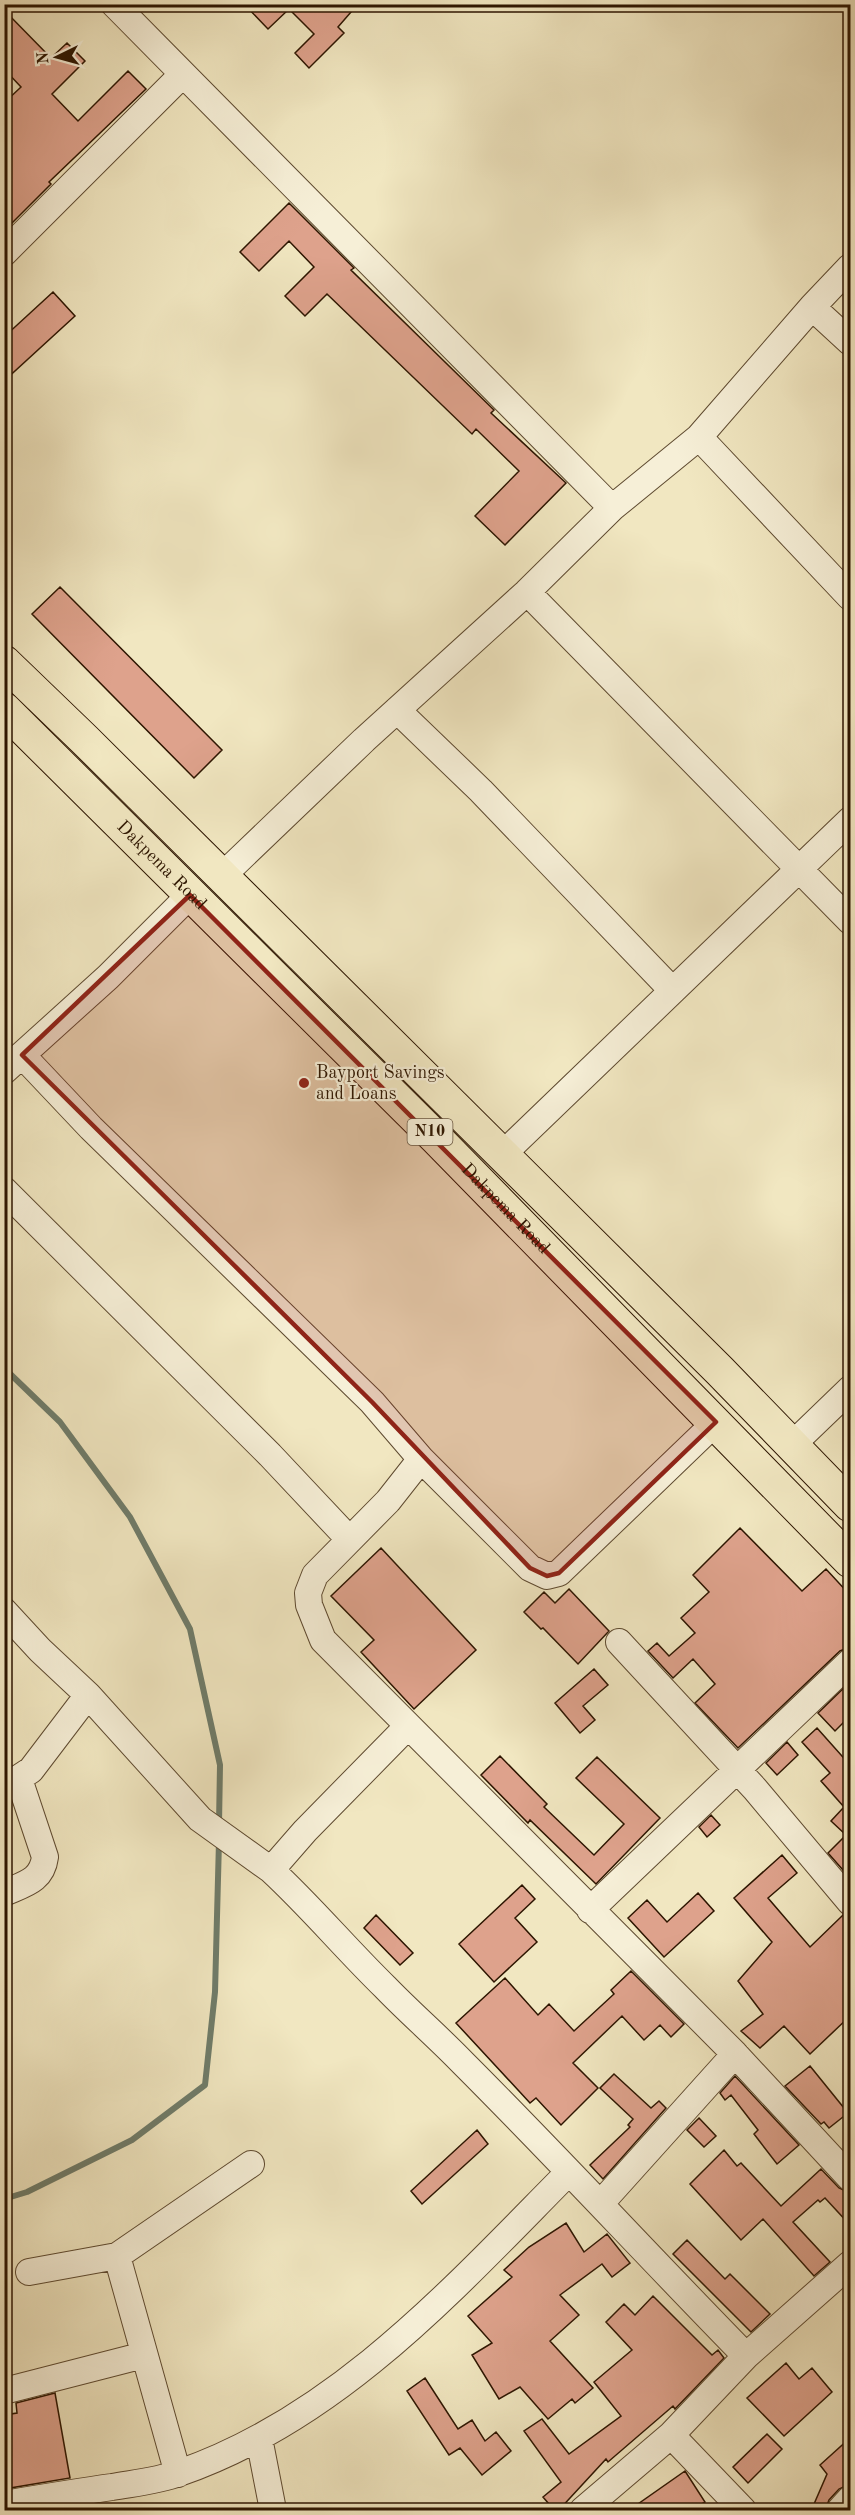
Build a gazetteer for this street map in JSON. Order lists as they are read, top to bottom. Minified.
{"streets":{"highway":["Dakpema Road","N10"]},"places":["Bayport Savings and Loans"],"north":"left"}
